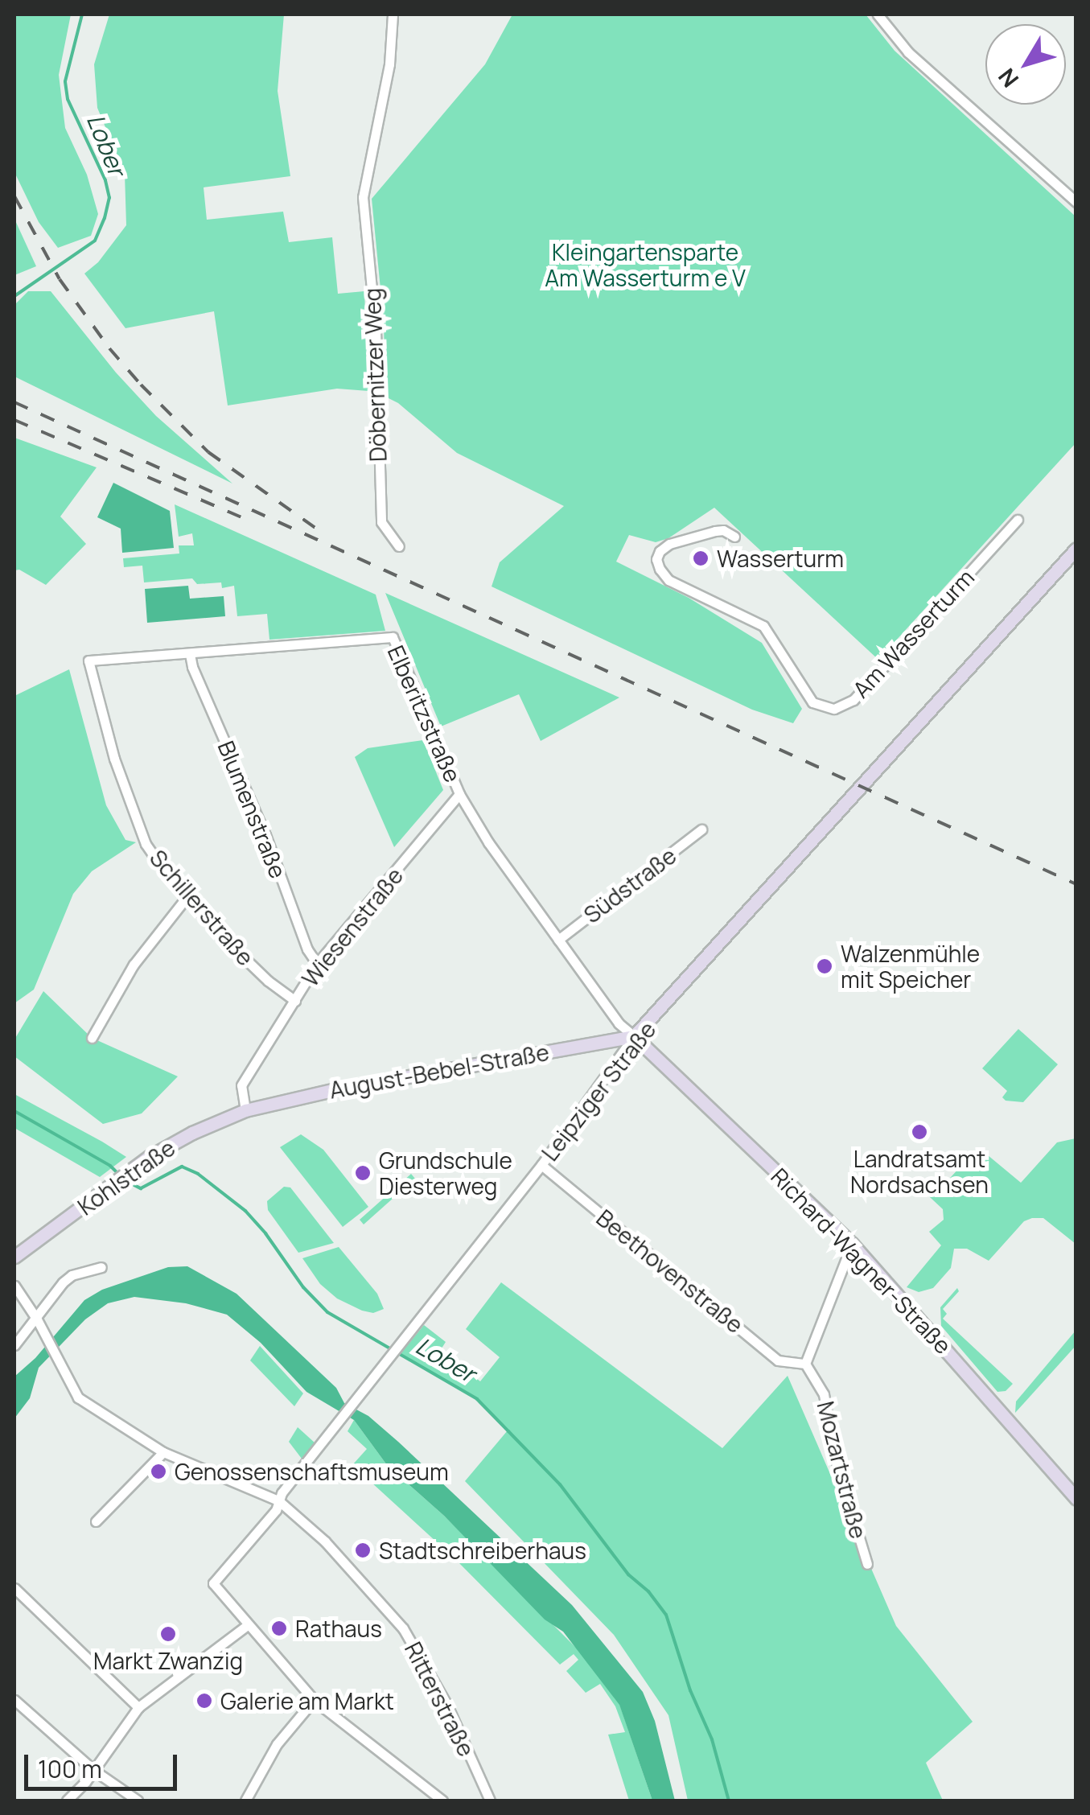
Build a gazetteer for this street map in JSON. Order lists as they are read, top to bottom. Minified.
{"streets":{"street":["Döbernitzer Weg","Am Wasserturm","Elberitzstraße","Blumenstraße","Südstraße","Schillerstraße","Wiesenstraße","August-Bebel-Straße","Leipziger Straße","Kohlstraße","Richard-Wagner-Straße","Beethovenstraße","Mozartstraße","Ritterstraße"]},"crossings":[["Elberitzstraße","Blumenstraße"],["Elberitzstraße","Südstraße"],["Elberitzstraße","Schillerstraße"],["Elberitzstraße","Wiesenstraße"],["Elberitzstraße","August-Bebel-Straße"],["Elberitzstraße","Leipziger Straße"],["Elberitzstraße","Richard-Wagner-Straße"],["Blumenstraße","Wiesenstraße"],["Schillerstraße","Wiesenstraße"],["Wiesenstraße","August-Bebel-Straße"],["Wiesenstraße","Kohlstraße"],["August-Bebel-Straße","Leipziger Straße"],["August-Bebel-Straße","Kohlstraße"],["August-Bebel-Straße","Richard-Wagner-Straße"],["Leipziger Straße","Richard-Wagner-Straße"],["Leipziger Straße","Beethovenstraße"],["Leipziger Straße","Ritterstraße"],["Beethovenstraße","Mozartstraße"]],"water":["Lober"],"parks":["Kleingartensparte Am Wasserturm e V"],"places":["Wasserturm","Walzenmühle mit Speicher","Landratsamt Nordsachsen","Grundschule Diesterweg","Genossenschaftsmuseum","Stadtschreiberhaus","Rathaus","Markt Zwanzig","Galerie am Markt"],"scale_bar":"100 m","north":"bottom left"}
